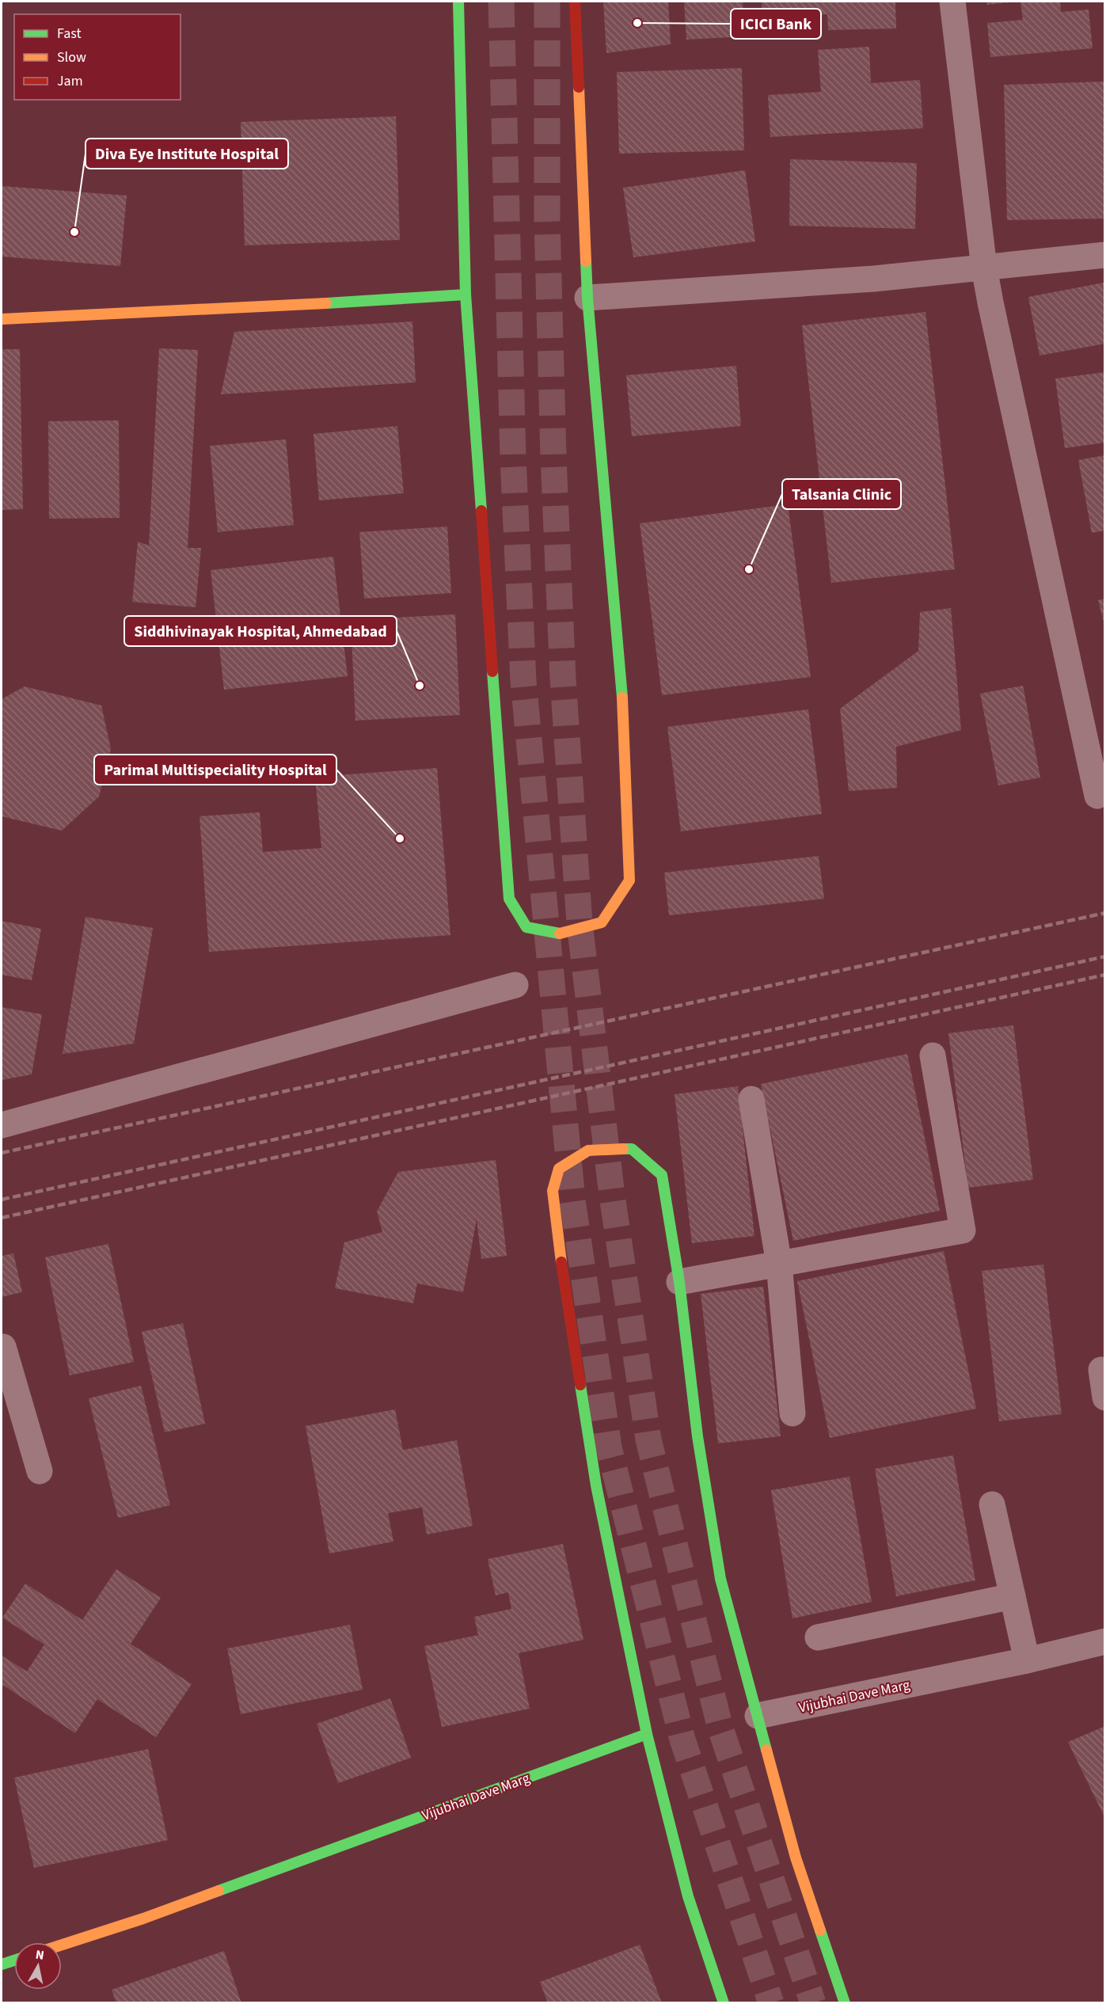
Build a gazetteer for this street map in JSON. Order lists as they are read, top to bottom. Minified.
{"streets":{"street":["Vijubhai Dave Marg"]},"places":["ICICI Bank","Diva Eye Institute Hospital","Talsania Clinic","Siddhivinayak Hospital, Ahmedabad","Parimal Multispeciality Hospital"],"legend":["Fast","Slow","Jam"],"north":"top"}
